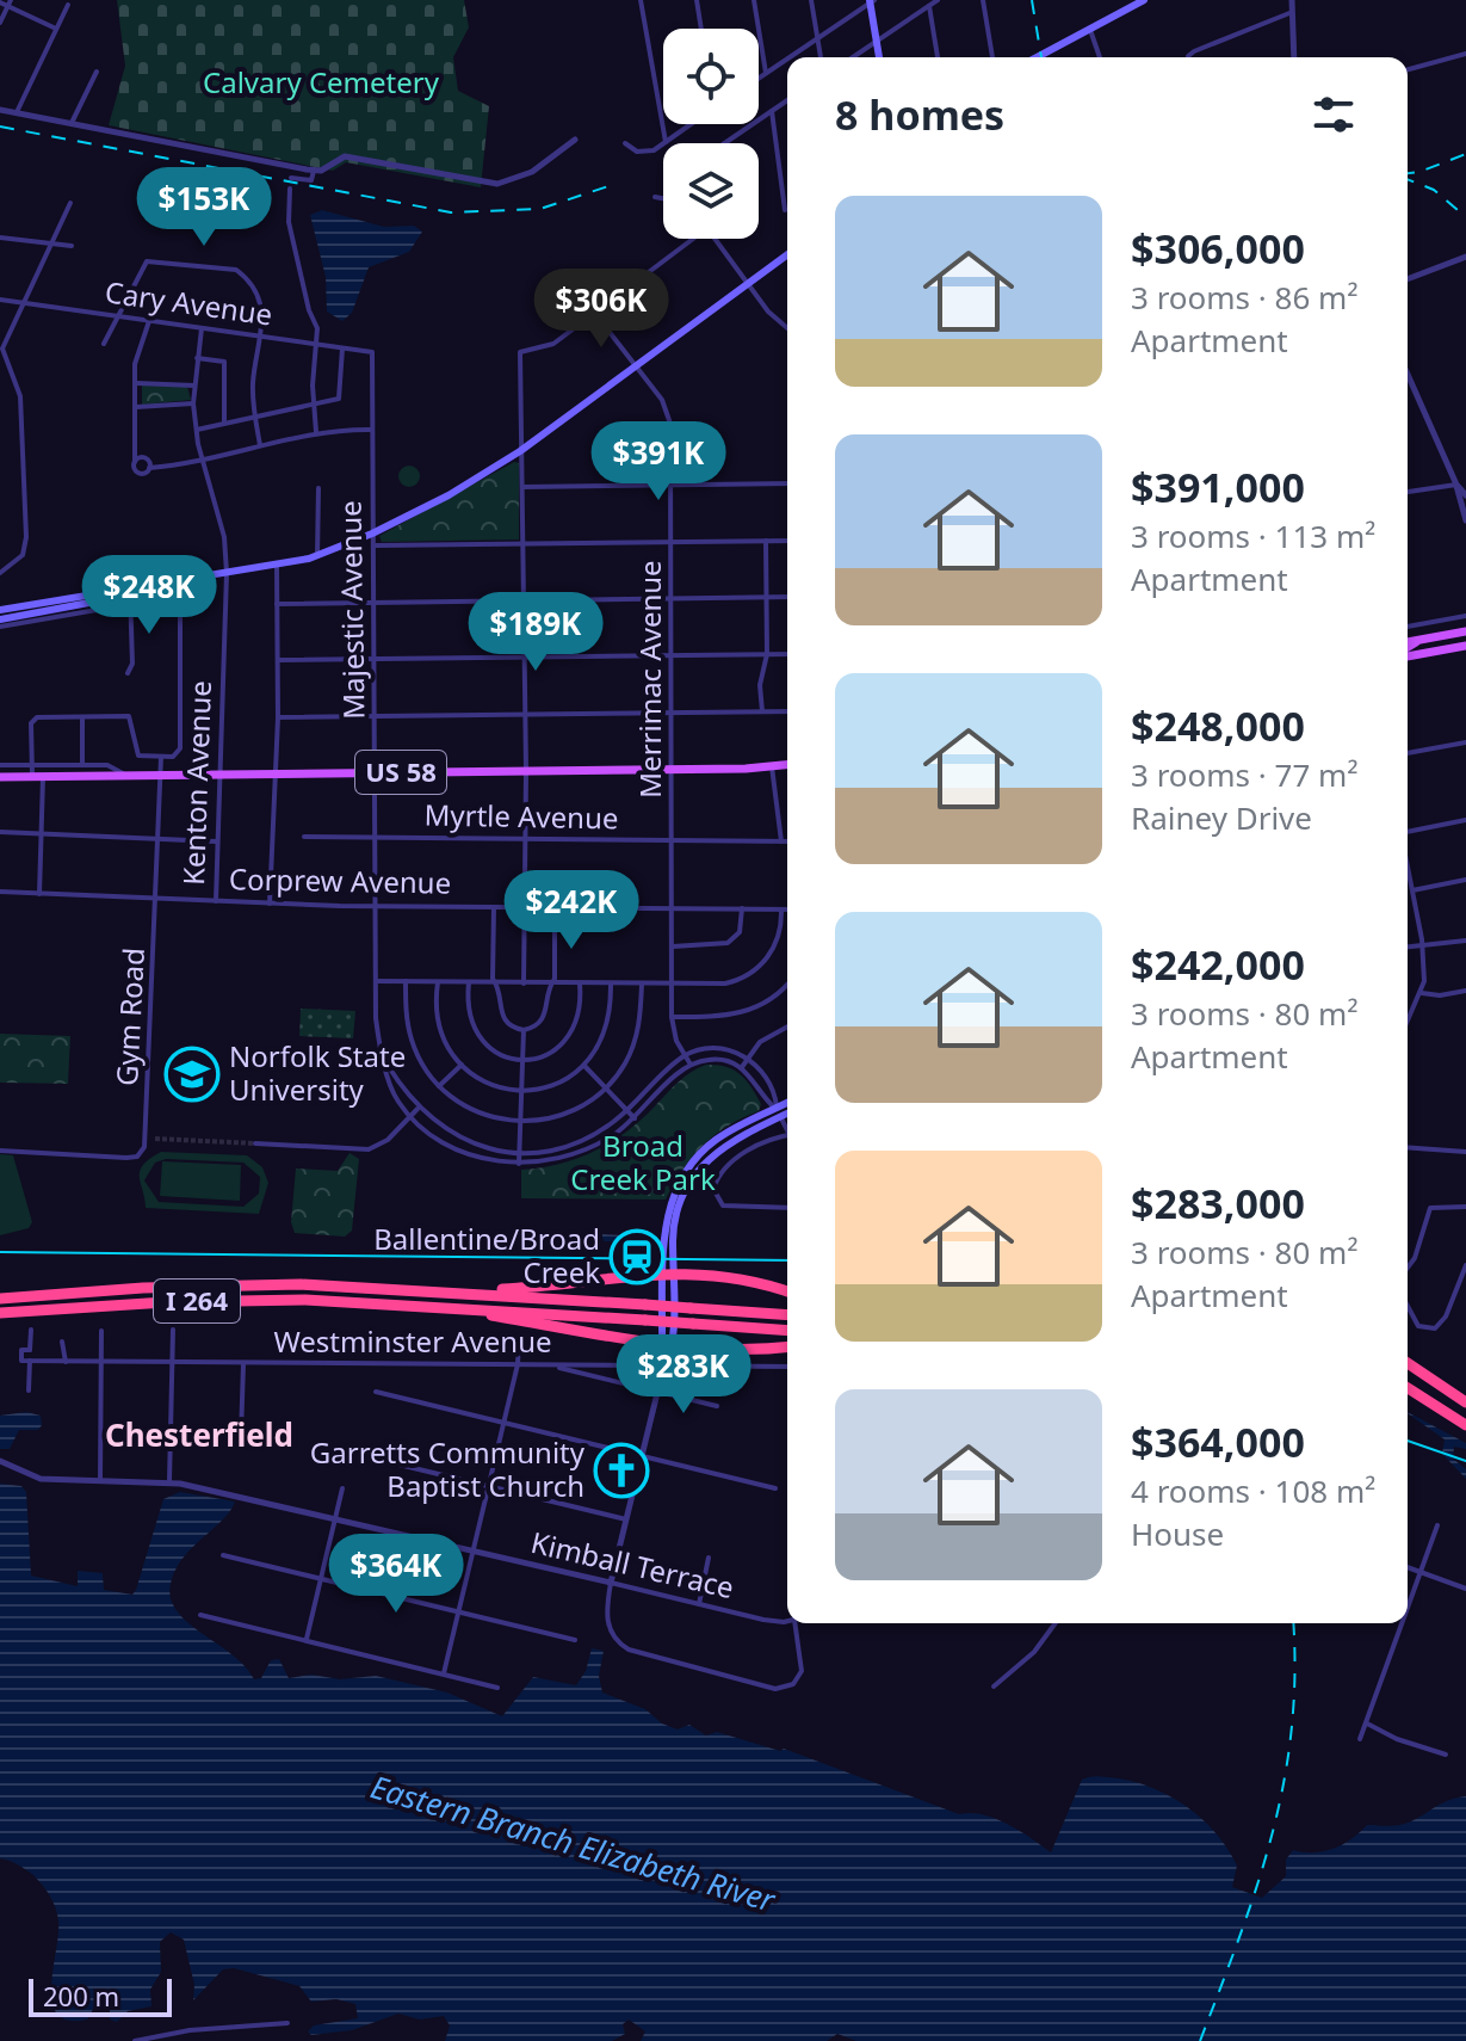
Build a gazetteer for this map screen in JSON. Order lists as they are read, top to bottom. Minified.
{"streets":{"highway":["I 264"],"main road":["US 58"],"street":["Cary Avenue","Majestic Avenue","Merrimac Avenue","Kenton Avenue","Myrtle Avenue","Corprew Avenue","Gym Road","Westminster Avenue","Kimball Terrace"]},"crossings":[["Cary Avenue","Majestic Avenue"],["Cary Avenue","Kenton Avenue"],["Majestic Avenue","US 58"],["Majestic Avenue","Myrtle Avenue"],["Majestic Avenue","Corprew Avenue"],["Merrimac Avenue","US 58"],["Merrimac Avenue","Myrtle Avenue"],["Merrimac Avenue","Corprew Avenue"],["US 58","Kenton Avenue"],["US 58","Gym Road"],["Kenton Avenue","Corprew Avenue"],["Corprew Avenue","Gym Road"]],"districts":["Chesterfield"],"water":["Eastern Branch Elizabeth River"],"parks":["Calvary Cemetery","Broad Creek Park"],"places":{"school or university":["Norfolk State University"],"station":["Ballentine/Broad Creek"],"church":["Garretts Community Baptist Church"]},"scale_bar":"200 m","page":{"heading":"8 homes","price":["$153K","$306K","$391K","$248K","$189K","$242K","$283K","$364K"],"list":[{"name":"$306,000","note":"3 rooms · 86 m² · Apartment"},{"name":"$391,000","note":"3 rooms · 113 m² · Apartment"},{"name":"$248,000","note":"3 rooms · 77 m² · Rainey Drive"},{"name":"$242,000","note":"3 rooms · 80 m² · Apartment"},{"name":"$283,000","note":"3 rooms · 80 m² · Apartment"},{"name":"$364,000","note":"4 rooms · 108 m² · House"}],"scale":"200 m"}}
